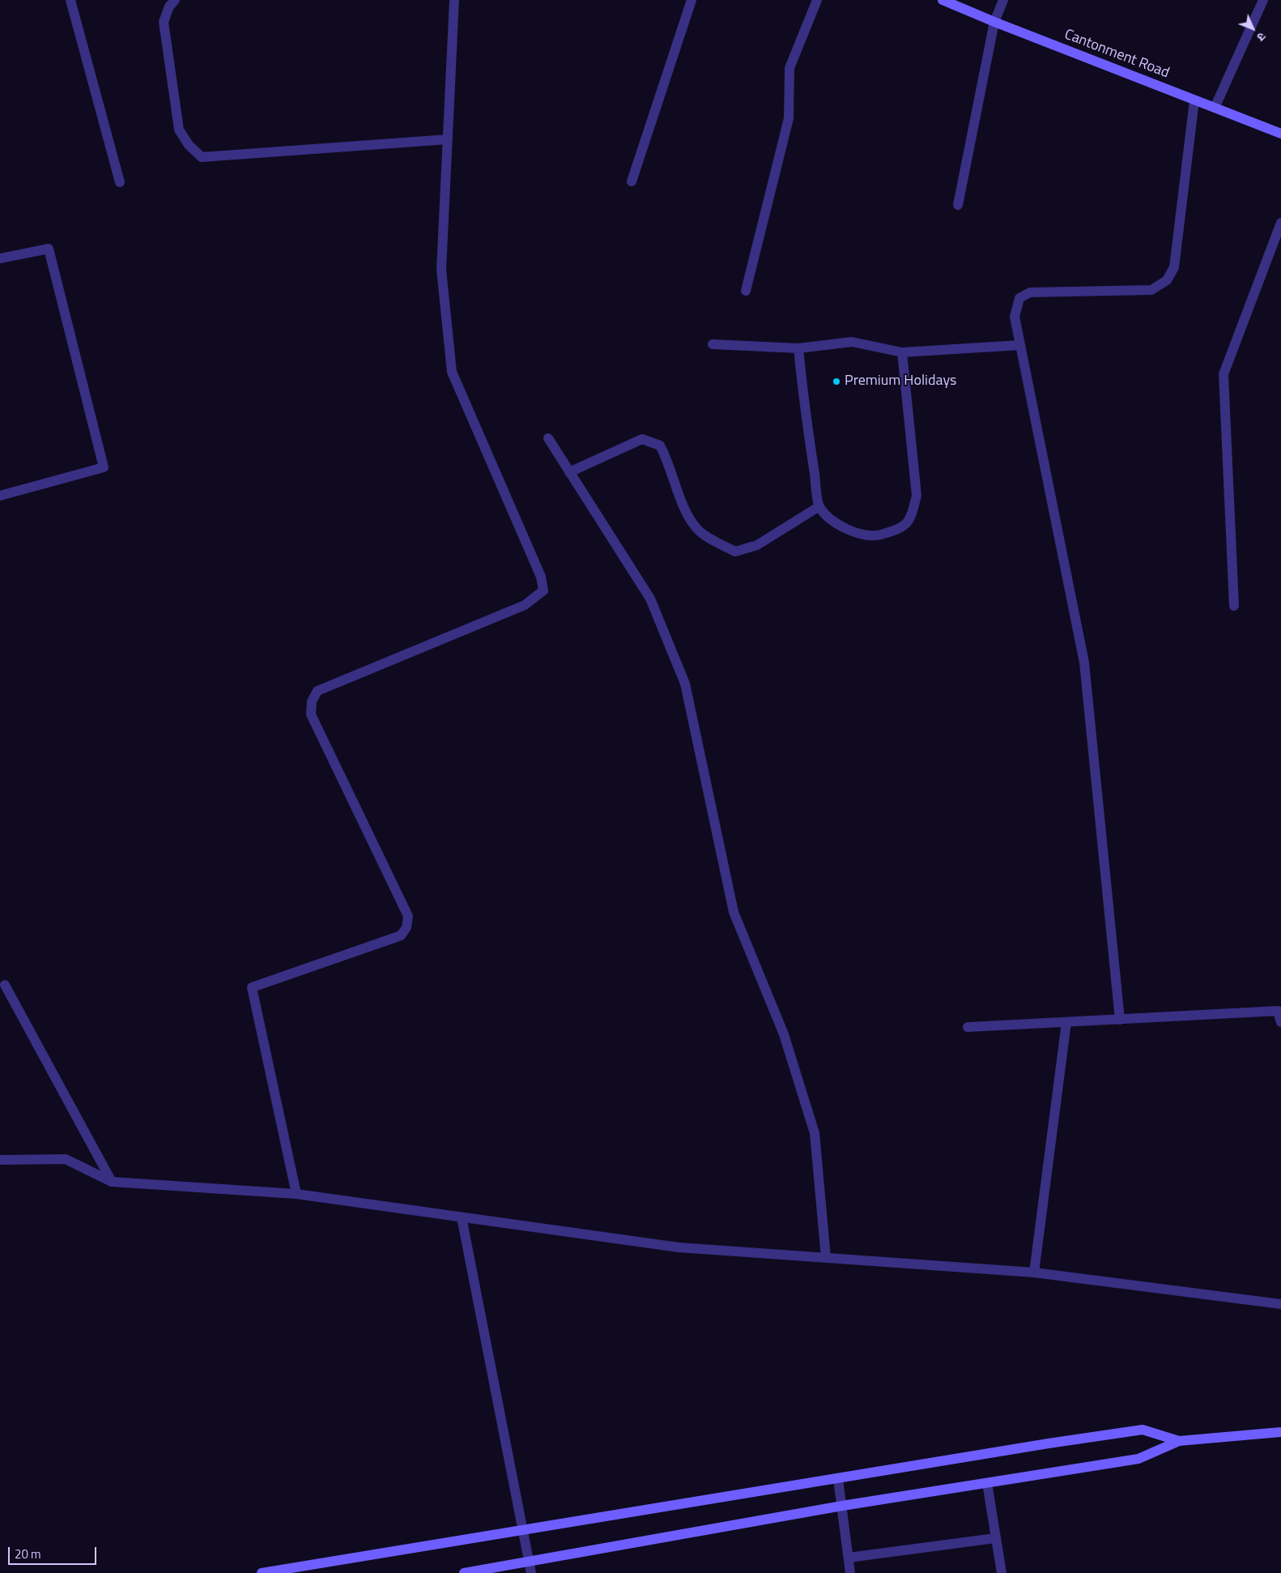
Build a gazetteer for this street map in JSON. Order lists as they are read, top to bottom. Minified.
{"streets":{"street":["Cantonment Road"]},"places":["Premium Holidays"],"scale_bar":"20 m","north":"bottom right"}
